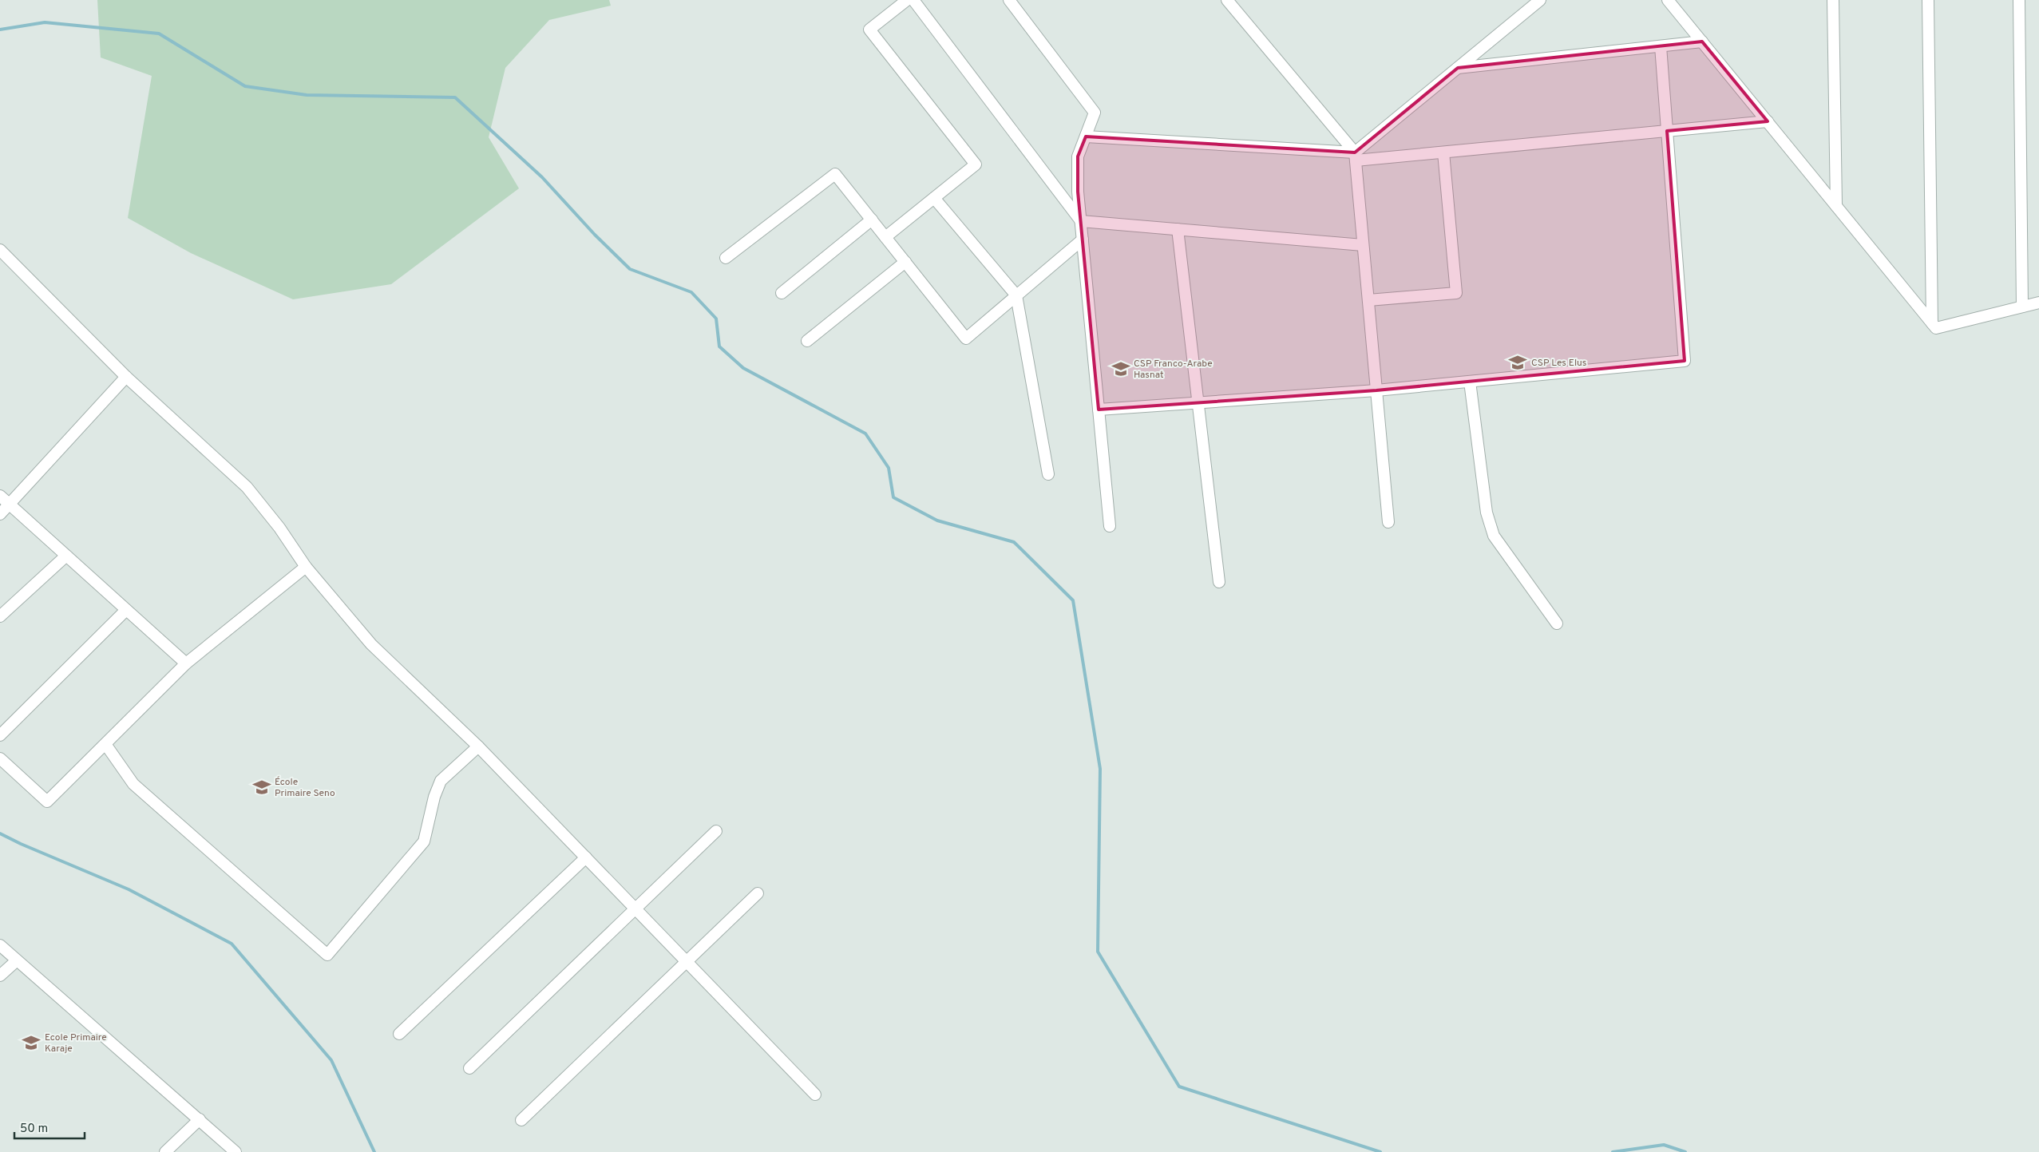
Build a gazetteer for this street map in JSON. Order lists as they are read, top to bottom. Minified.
{"places":{"school or university":["CSP Les Elus","CSP Franco-Arabe Hasnat","École Primaire Seno","Ecole Primaire Karaje"]},"scale_bar":"50 m"}
